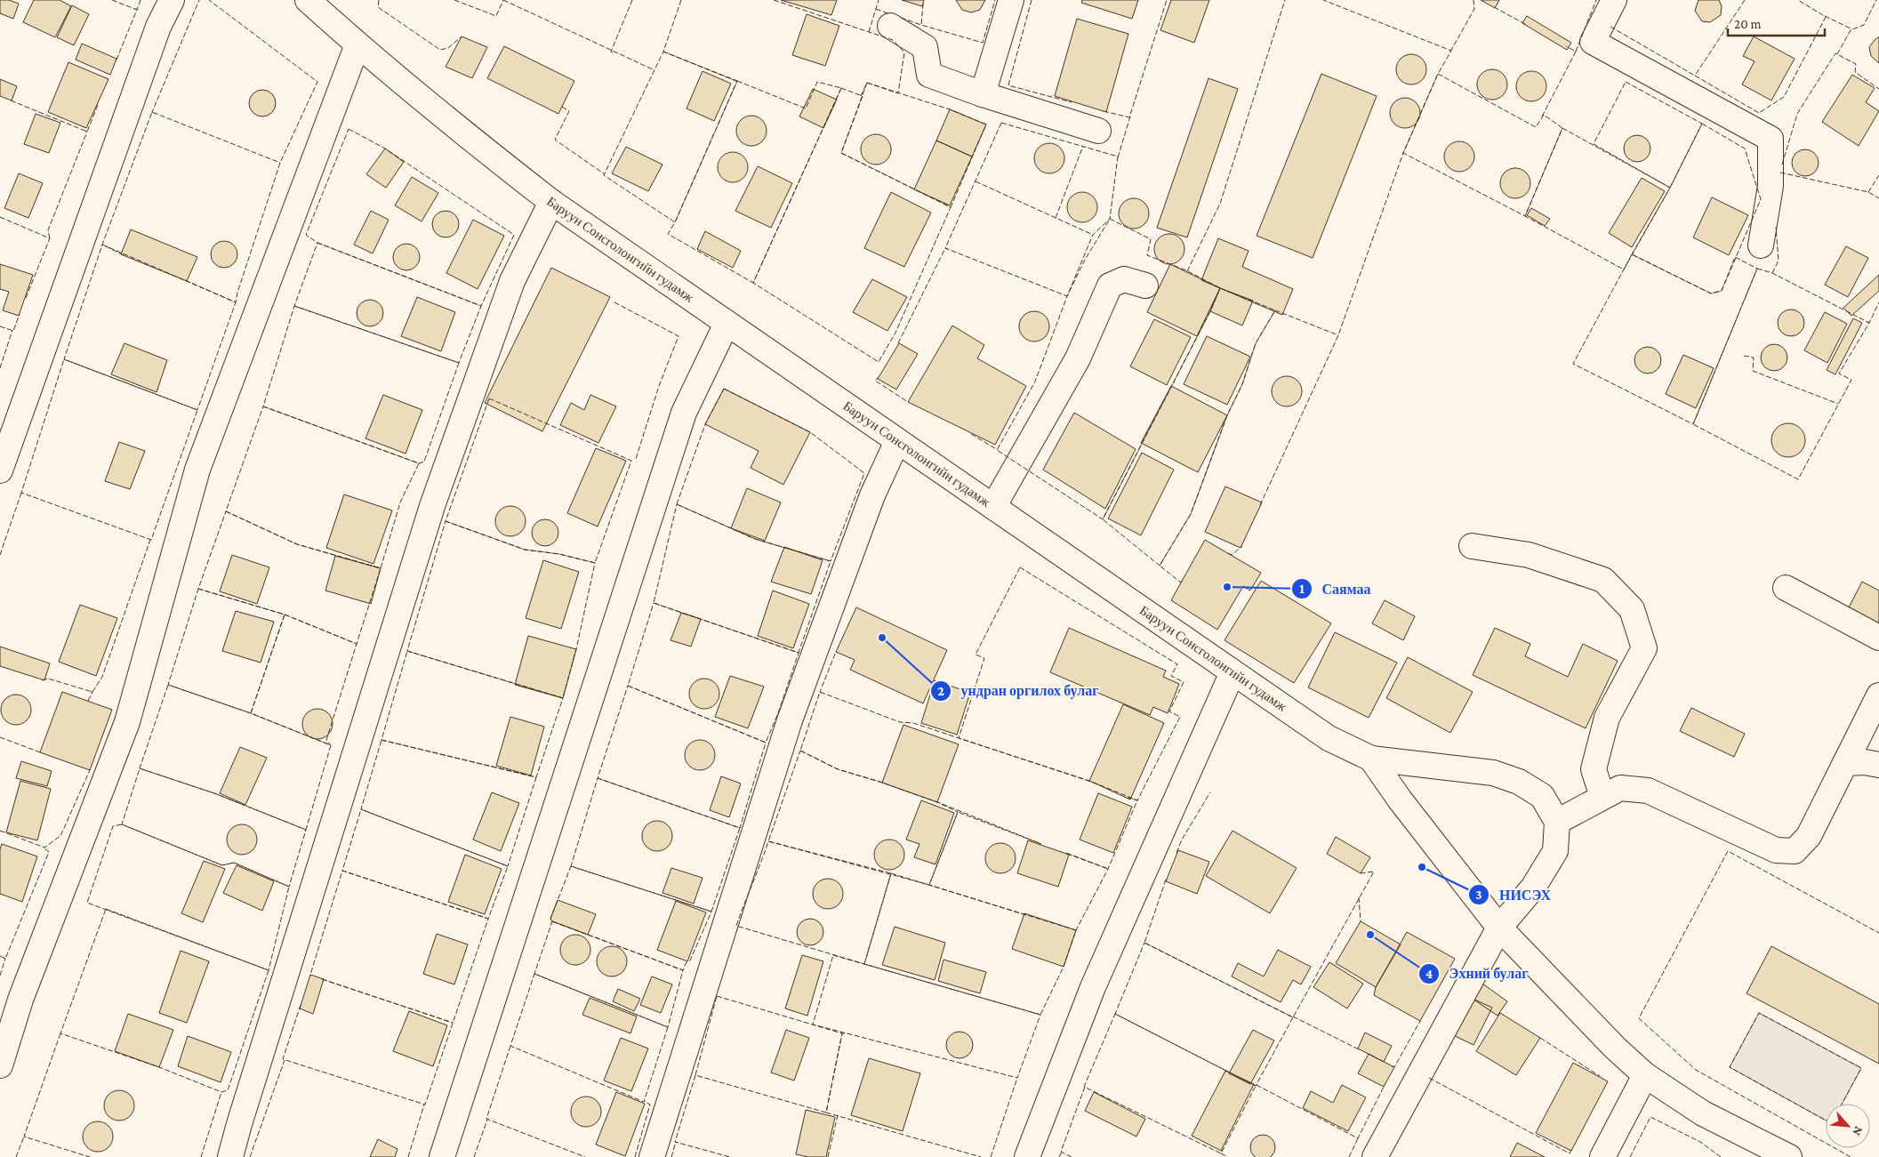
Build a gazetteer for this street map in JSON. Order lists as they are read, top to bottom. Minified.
{"streets":{"street":["Баруун Сонсголонгийн гудамж"]},"places":["Саямаа","ундран оргилох булаг","НИСЭХ","Эхний булаг"],"scale_bar":"20 m","north":"bottom right"}
